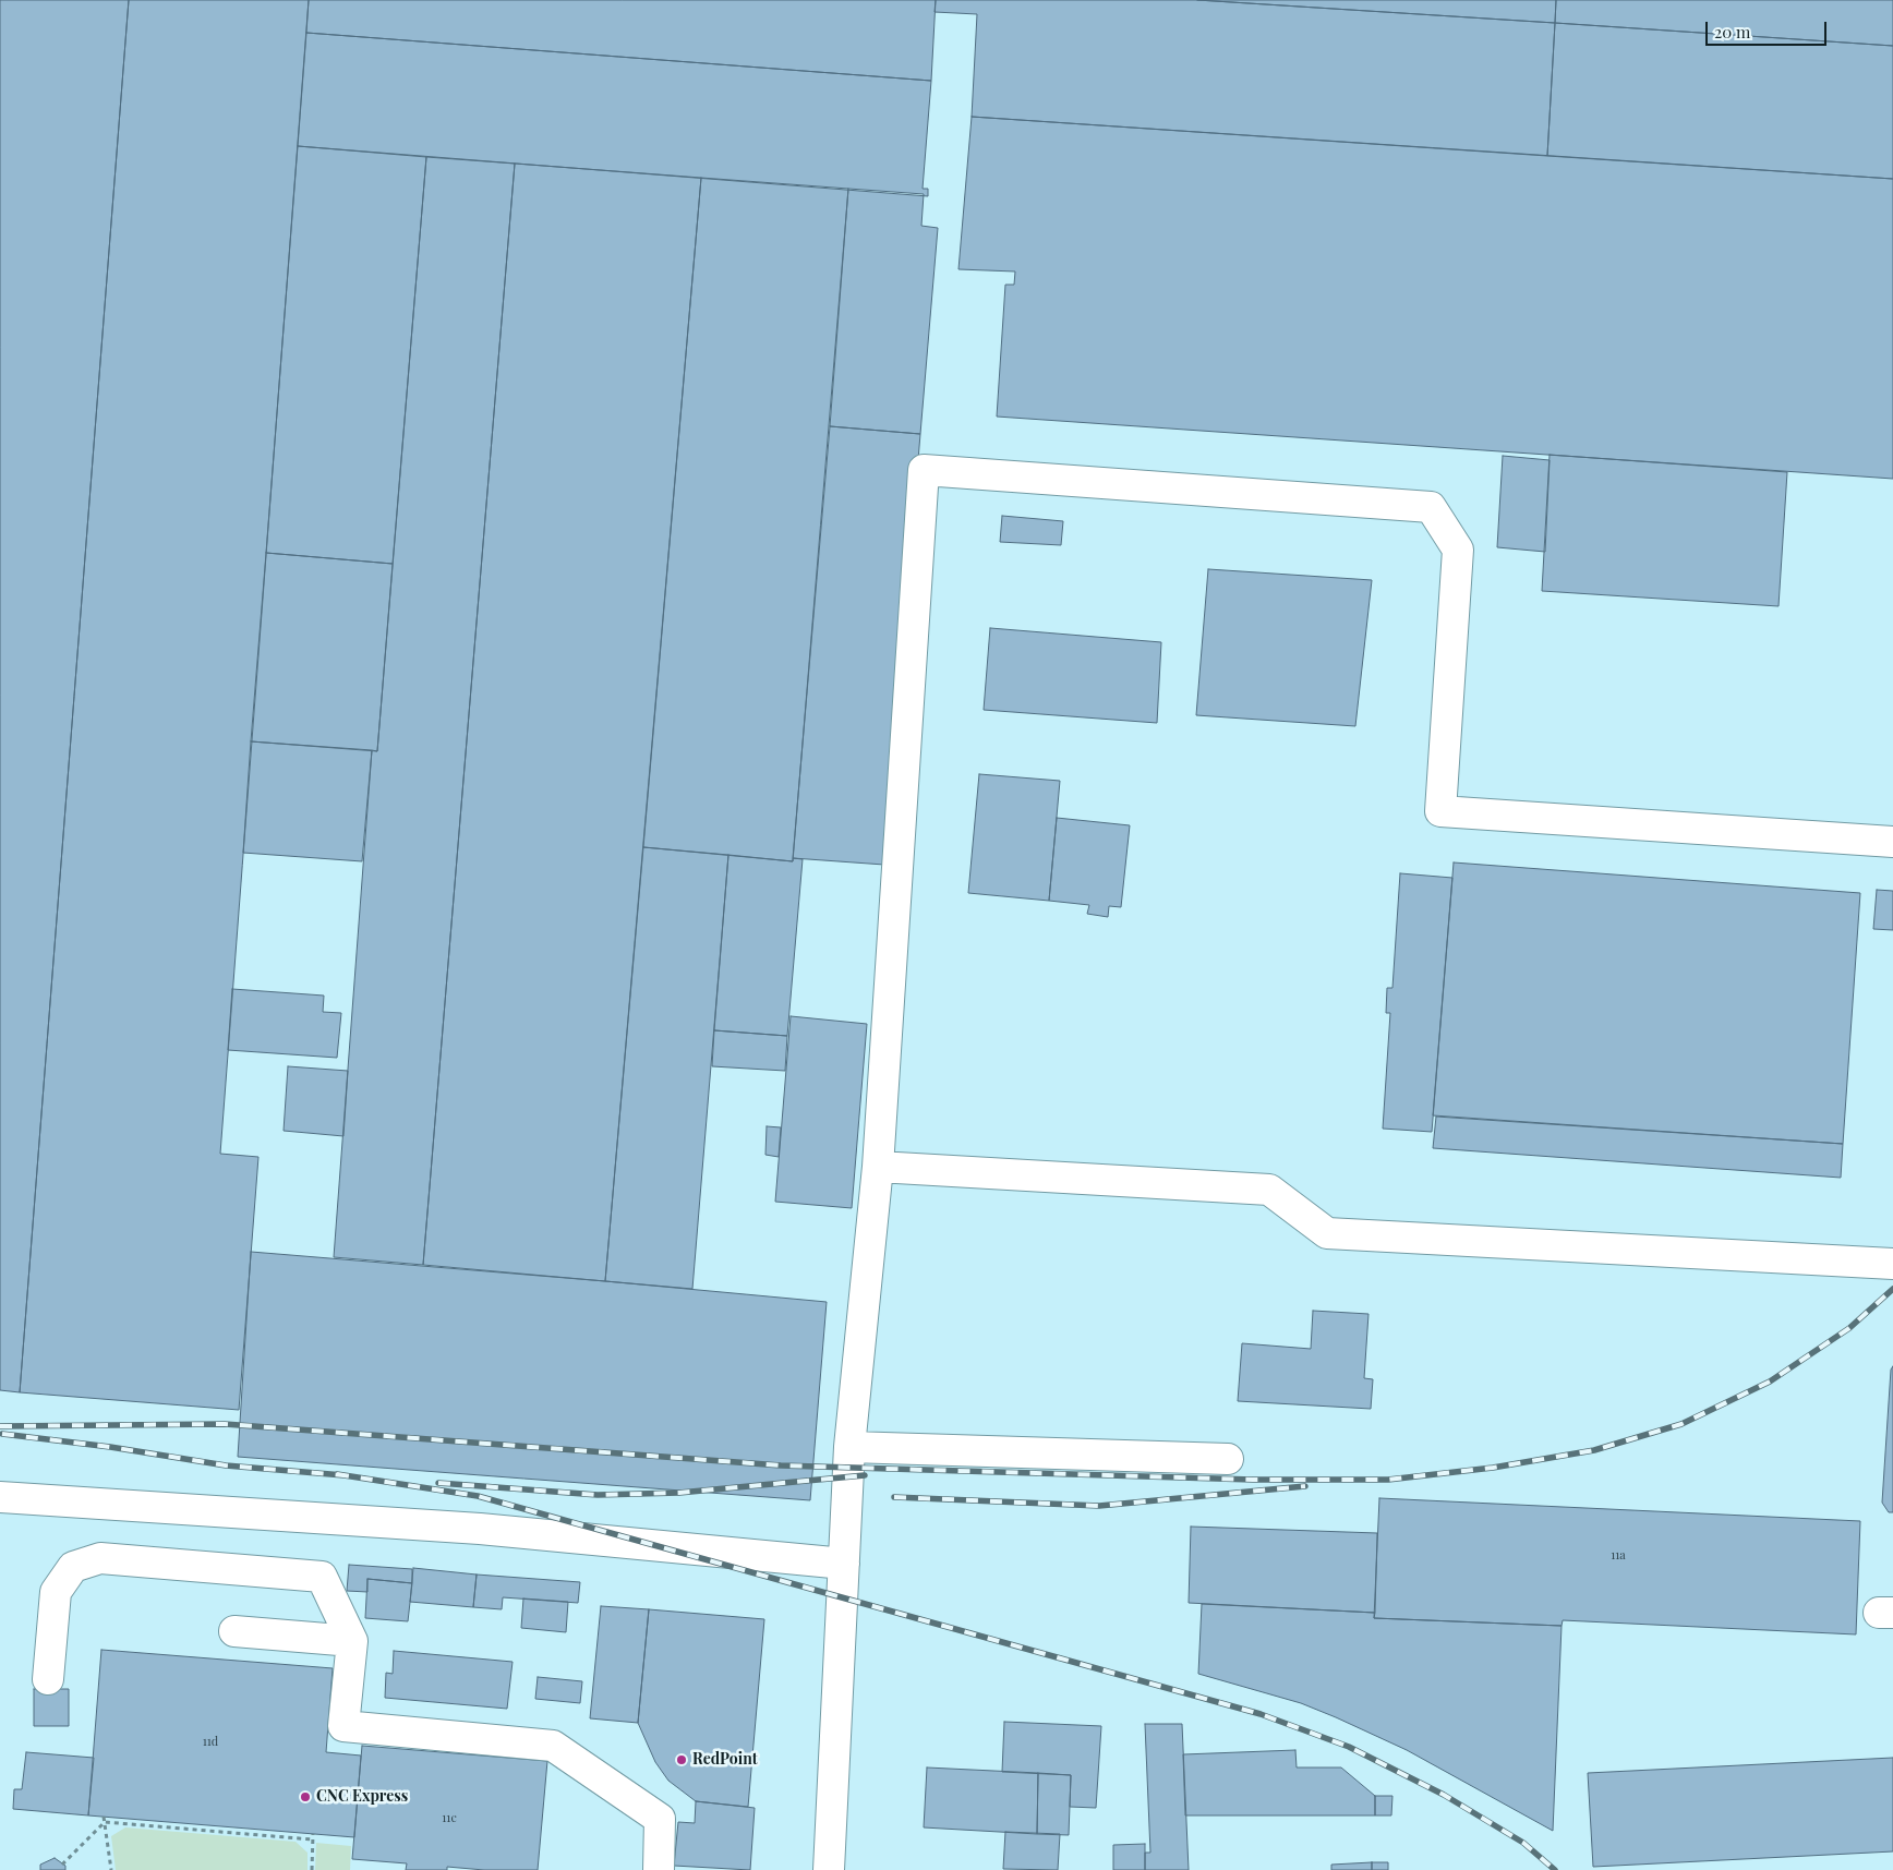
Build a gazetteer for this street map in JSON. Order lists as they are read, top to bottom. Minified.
{"places":["RedPoint","CNC Express"],"house_numbers":["11a","11d","11c"],"scale_bar":"20 m"}
